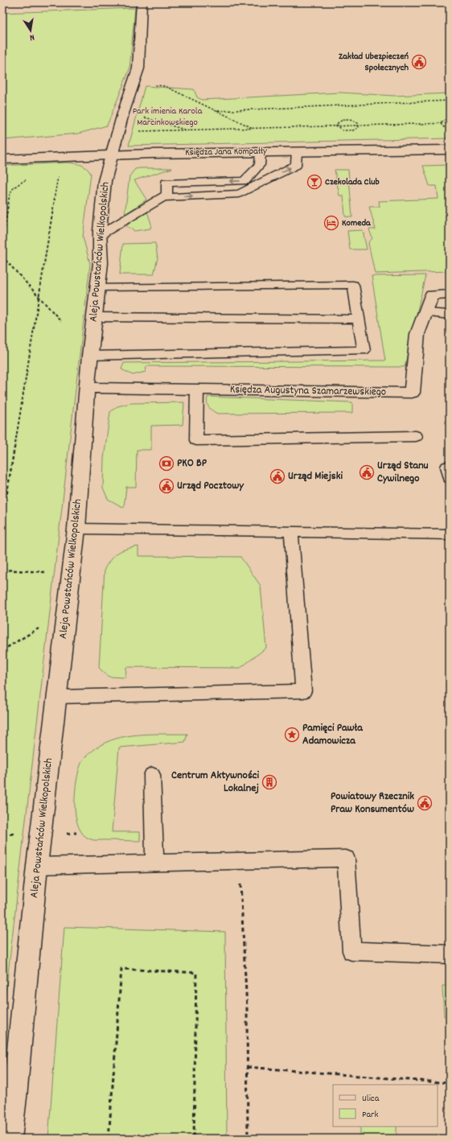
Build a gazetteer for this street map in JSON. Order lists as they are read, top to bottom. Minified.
{"streets":{"street":["Księdza Jana Kompałły","Aleja Powstańców Wielkopolskich","Księdza Augustyna Szamarzewskiego"]},"crossings":[["Księdza Jana Kompałły","Aleja Powstańców Wielkopolskich"],["Aleja Powstańców Wielkopolskich","Księdza Augustyna Szamarzewskiego"]],"parks":["Park imienia Karola Marcinkowskiego"],"places":{"public building":["Zakład Ubezpieczeń Społecznych","Urząd Stanu Cywilnego","Urząd Miejski","Urząd Pocztowy","Powiatowy Rzecznik Praw Konsumentów"],"bar":["Czekolada Club"],"hotel":["Komeda"],"bank":["PKO BP"],"place":["Pamięci Pawła Adamowicza"],"building":["Centrum Aktywności Lokalnej"]},"legend":["Ulica","Park"],"north":"bottom"}
